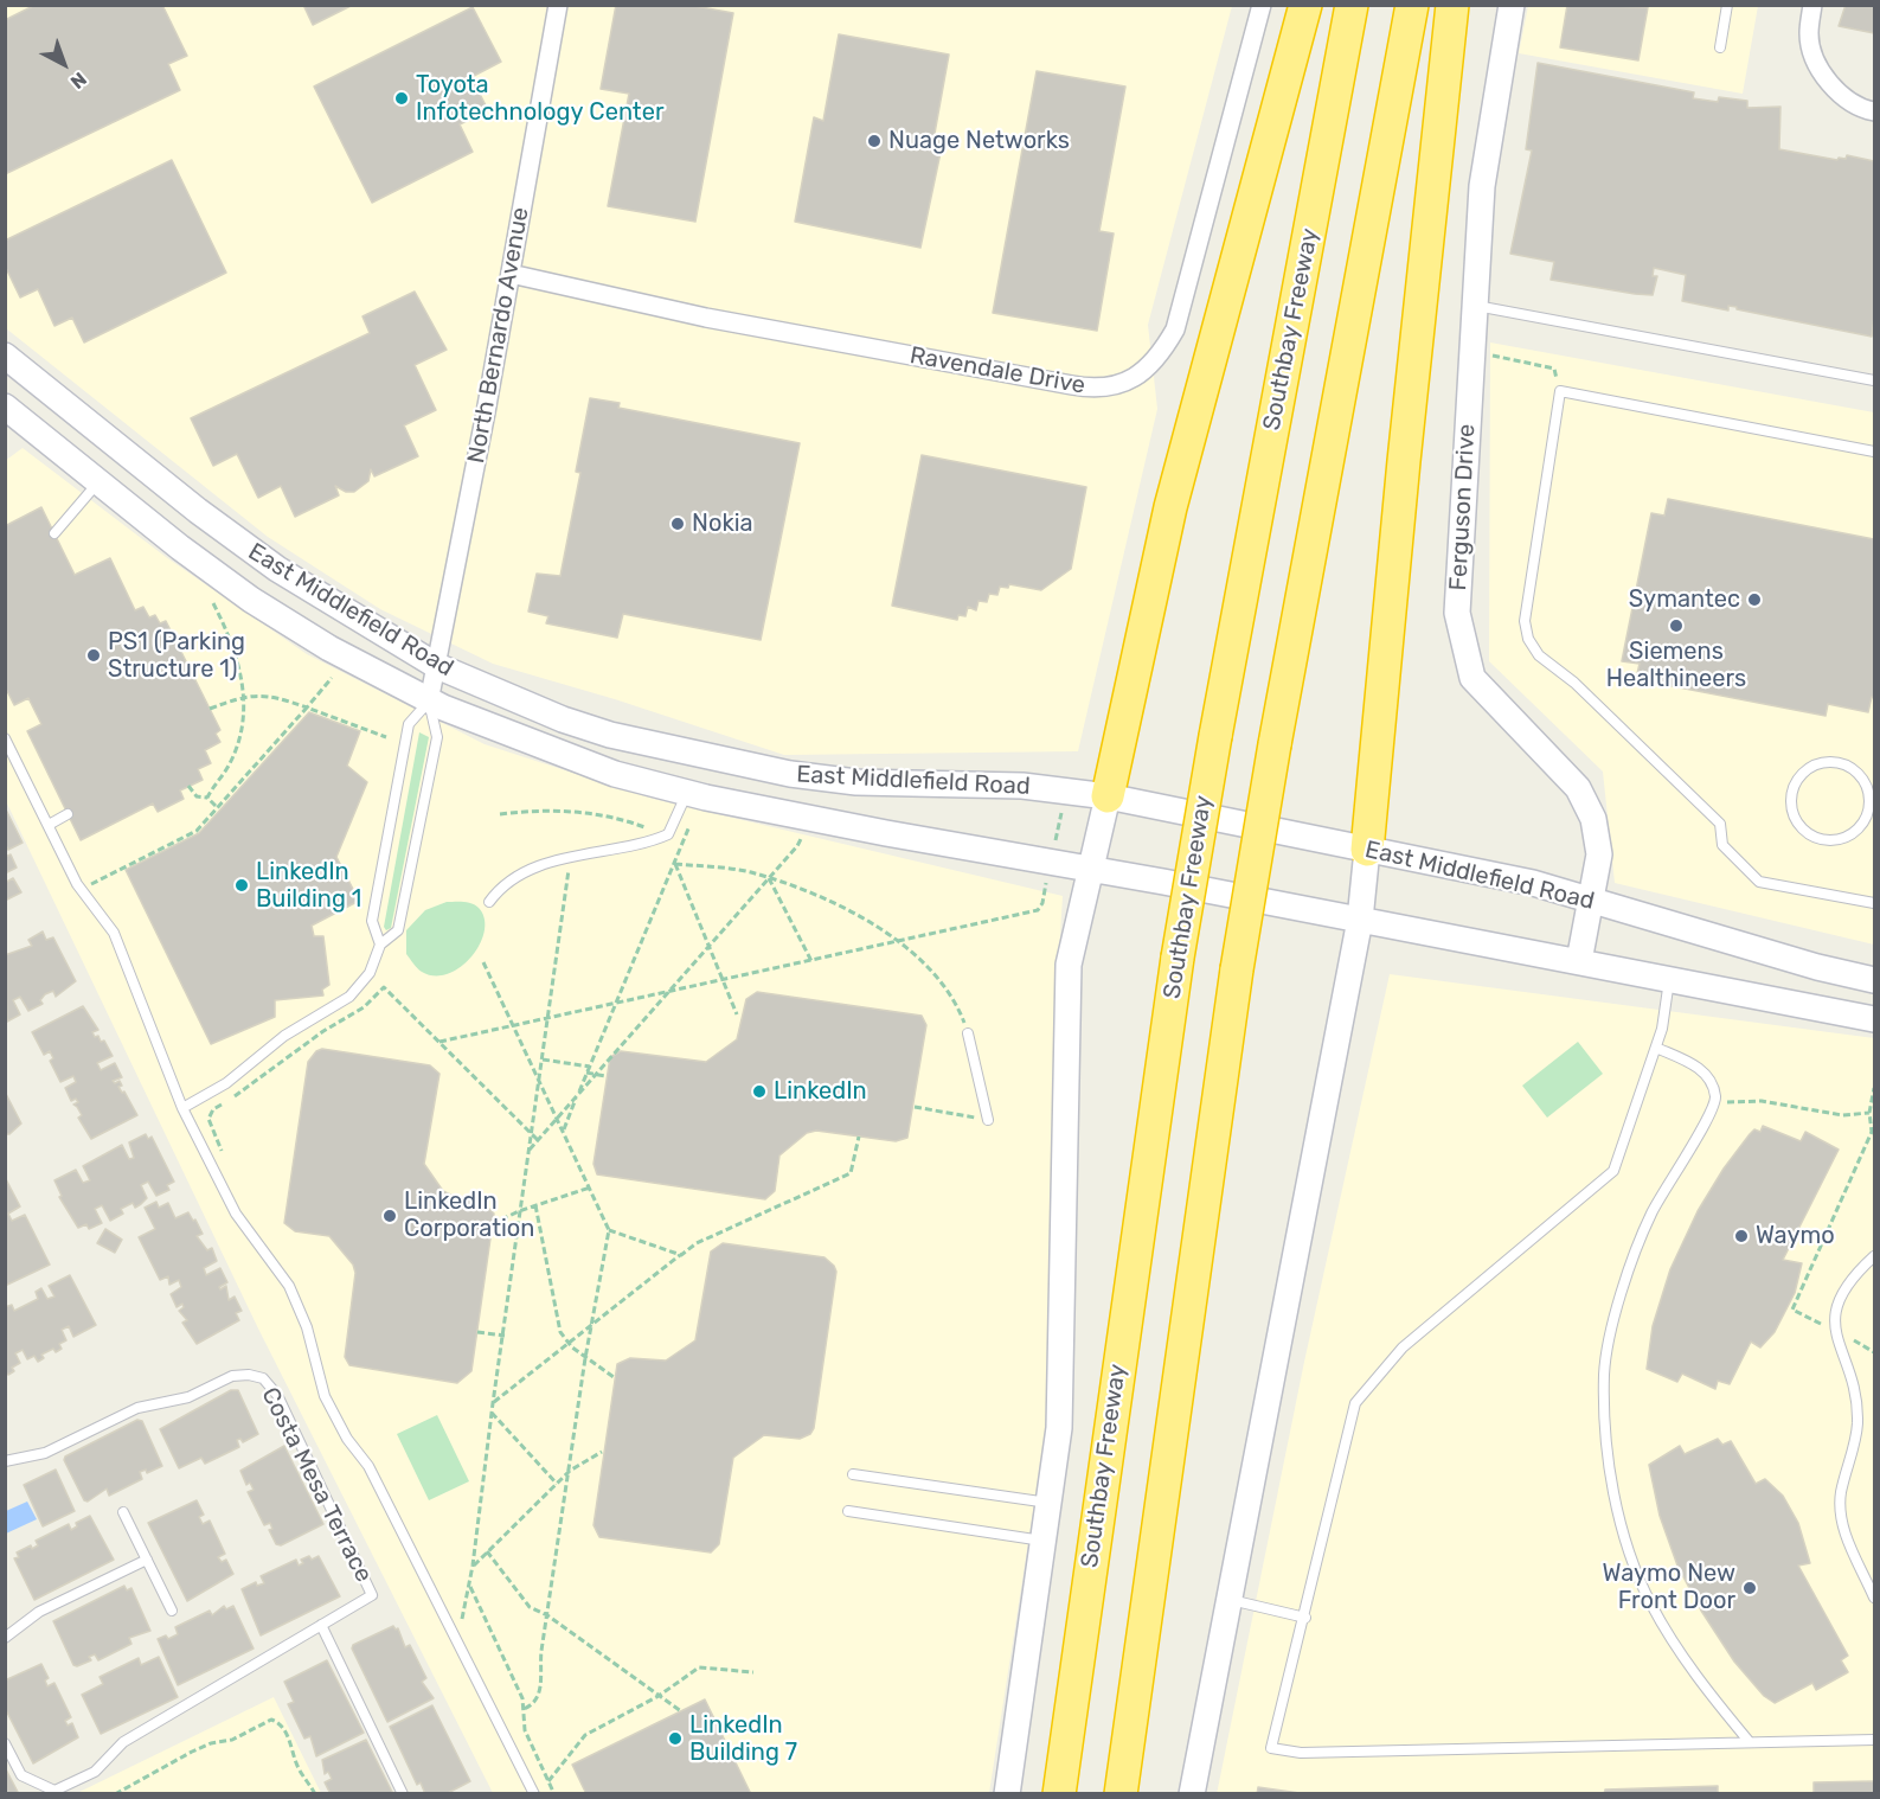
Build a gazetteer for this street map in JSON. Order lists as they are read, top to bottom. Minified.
{"streets":{"highway":["Southbay Freeway"],"main road":["Ferguson Drive","East Middlefield Road"],"street":["North Bernardo Avenue","Ravendale Drive"],"lane":["Costa Mesa Terrace"]},"crossings":[["North Bernardo Avenue","Ravendale Drive"],["North Bernardo Avenue","East Middlefield Road"],["Ferguson Drive","East Middlefield Road"]],"places":["Toyota Infotechnology Center","Nuage Networks","Nokia","Symantec","Siemens Healthineers","PS1 (Parking Structure 1)","LinkedIn Building 1","LinkedIn","LinkedIn Corporation","Waymo","Waymo New Front Door","LinkedIn Building 7"],"north":"bottom right"}
